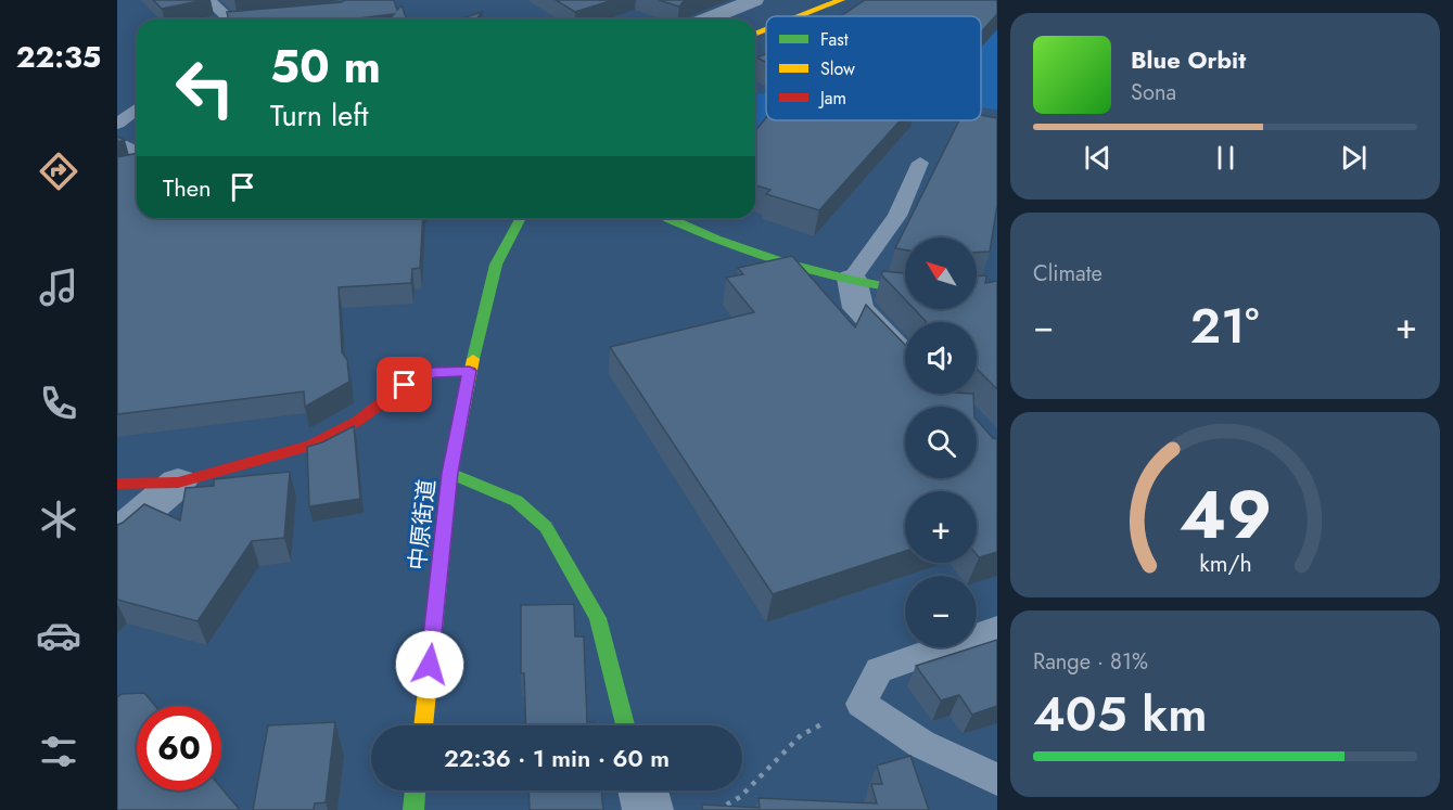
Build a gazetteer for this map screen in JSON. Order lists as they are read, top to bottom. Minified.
{"streets":{"street":["中原街道"]},"legend":["Fast","Slow","Jam"],"north":"top left","page":{"tabs":"22:35","turn":["50 m","Turn left"],"song":["Blue Orbit","Sona"],"then":"Then","tile":["Climate",["Range · 81%","405 km"]],"map_buttons":["+","−"],"heat":["−","21°","+"],"limit":"60","trip":"22:36 · 1 min · 60 m","gauge":["49","km/h"]}}
